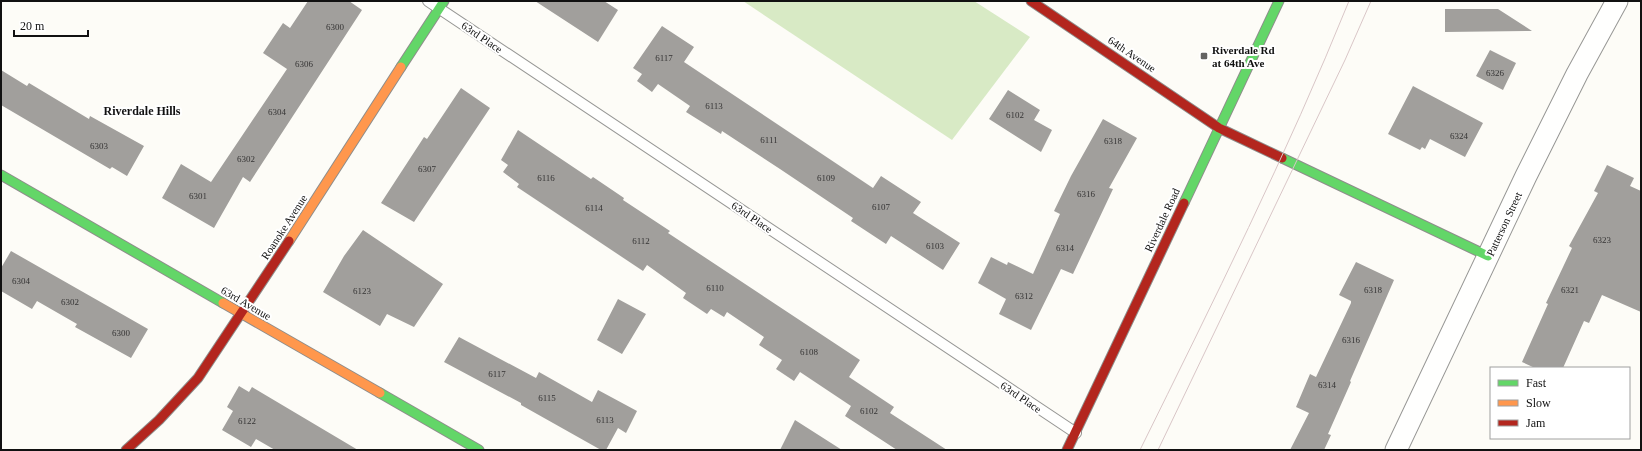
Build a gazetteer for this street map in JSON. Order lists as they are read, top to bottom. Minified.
{"streets":{"street":["64th Avenue","Riverdale Road","Patterson Street","Roanoke Avenue","63rd Avenue"],"lane":["63rd Place"]},"crossings":[["63rd Place","Riverdale Road"],["63rd Place","Roanoke Avenue"],["64th Avenue","Riverdale Road"],["64th Avenue","Patterson Street"],["Roanoke Avenue","63rd Avenue"]],"districts":["Riverdale Hills"],"places":{"transit":["Riverdale Rd at 64th Ave"]},"house_numbers":["6300","6117","6306","6326","6113","6304","6102","6324","6111","6318","6303","6302","6307","6116","6109","6316","6301","6107","6114","6323","6112","6103","6314","6304","6110","6318","6321","6123","6312","6302","6300","6316","6108","6117","6314","6115","6102","6113","6122"],"legend":["Fast","Slow","Jam"],"scale_bar":"20 m"}
